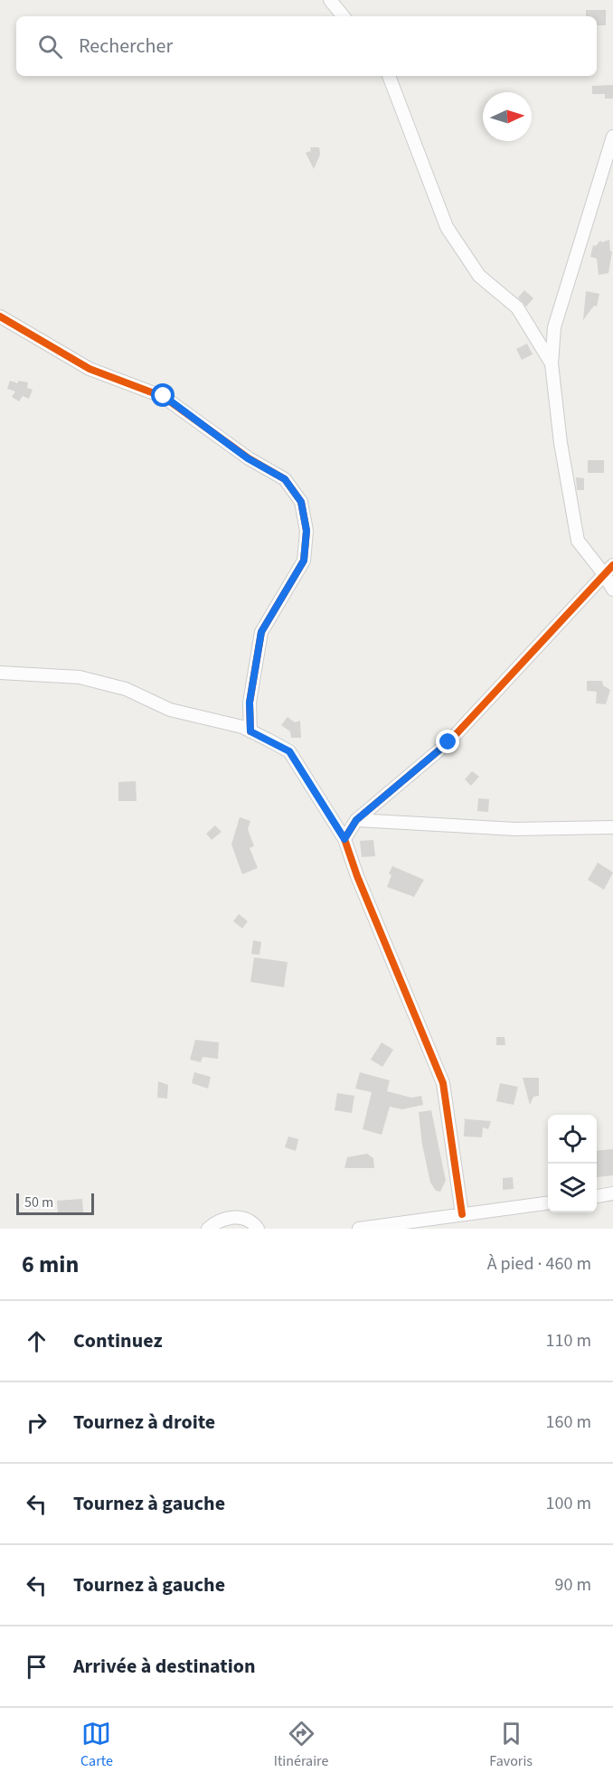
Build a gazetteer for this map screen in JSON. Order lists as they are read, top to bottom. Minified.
{"scale_bar":"50 m","north":"right","page":{"search":"Rechercher","scale":"50 m","heading":["6 min","À pied · 460 m"],"list":[["Continuez","110 m"],["Tournez à droite","160 m"],["Tournez à gauche","100 m"],["Tournez à gauche","90 m"],"Arrivée à destination"],"nav":["Carte","Itinéraire","Favoris"]}}
